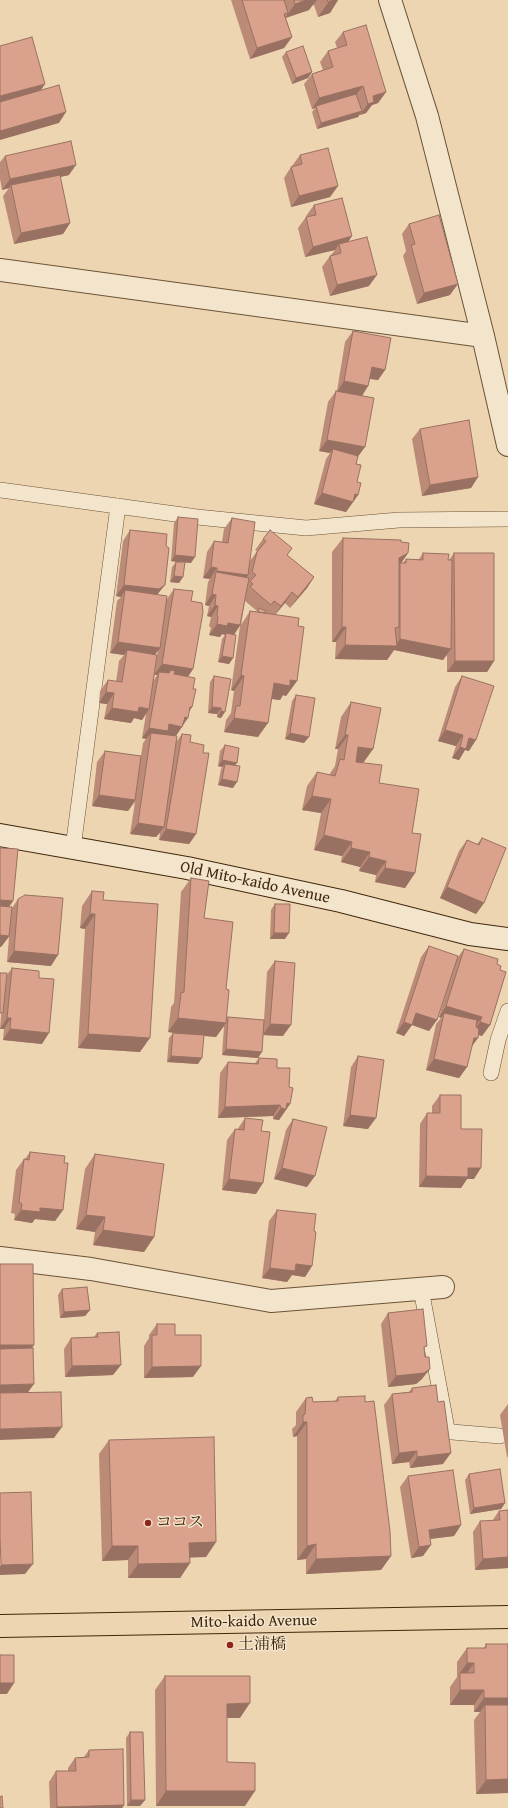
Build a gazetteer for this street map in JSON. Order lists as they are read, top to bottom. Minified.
{"streets":{"highway":["Mito-kaido Avenue"],"street":["Old Mito-kaido Avenue"]},"places":["ココス","土浦橋"]}
